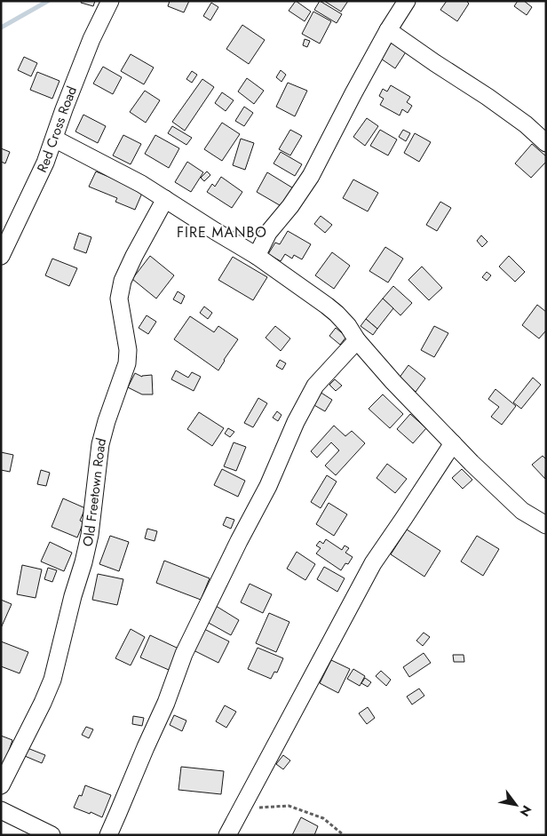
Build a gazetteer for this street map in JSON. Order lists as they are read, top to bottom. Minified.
{"streets":{"street":["Red Cross Road","Old Freetown Road"]},"districts":["FIRE MANBO"],"north":"bottom right"}
